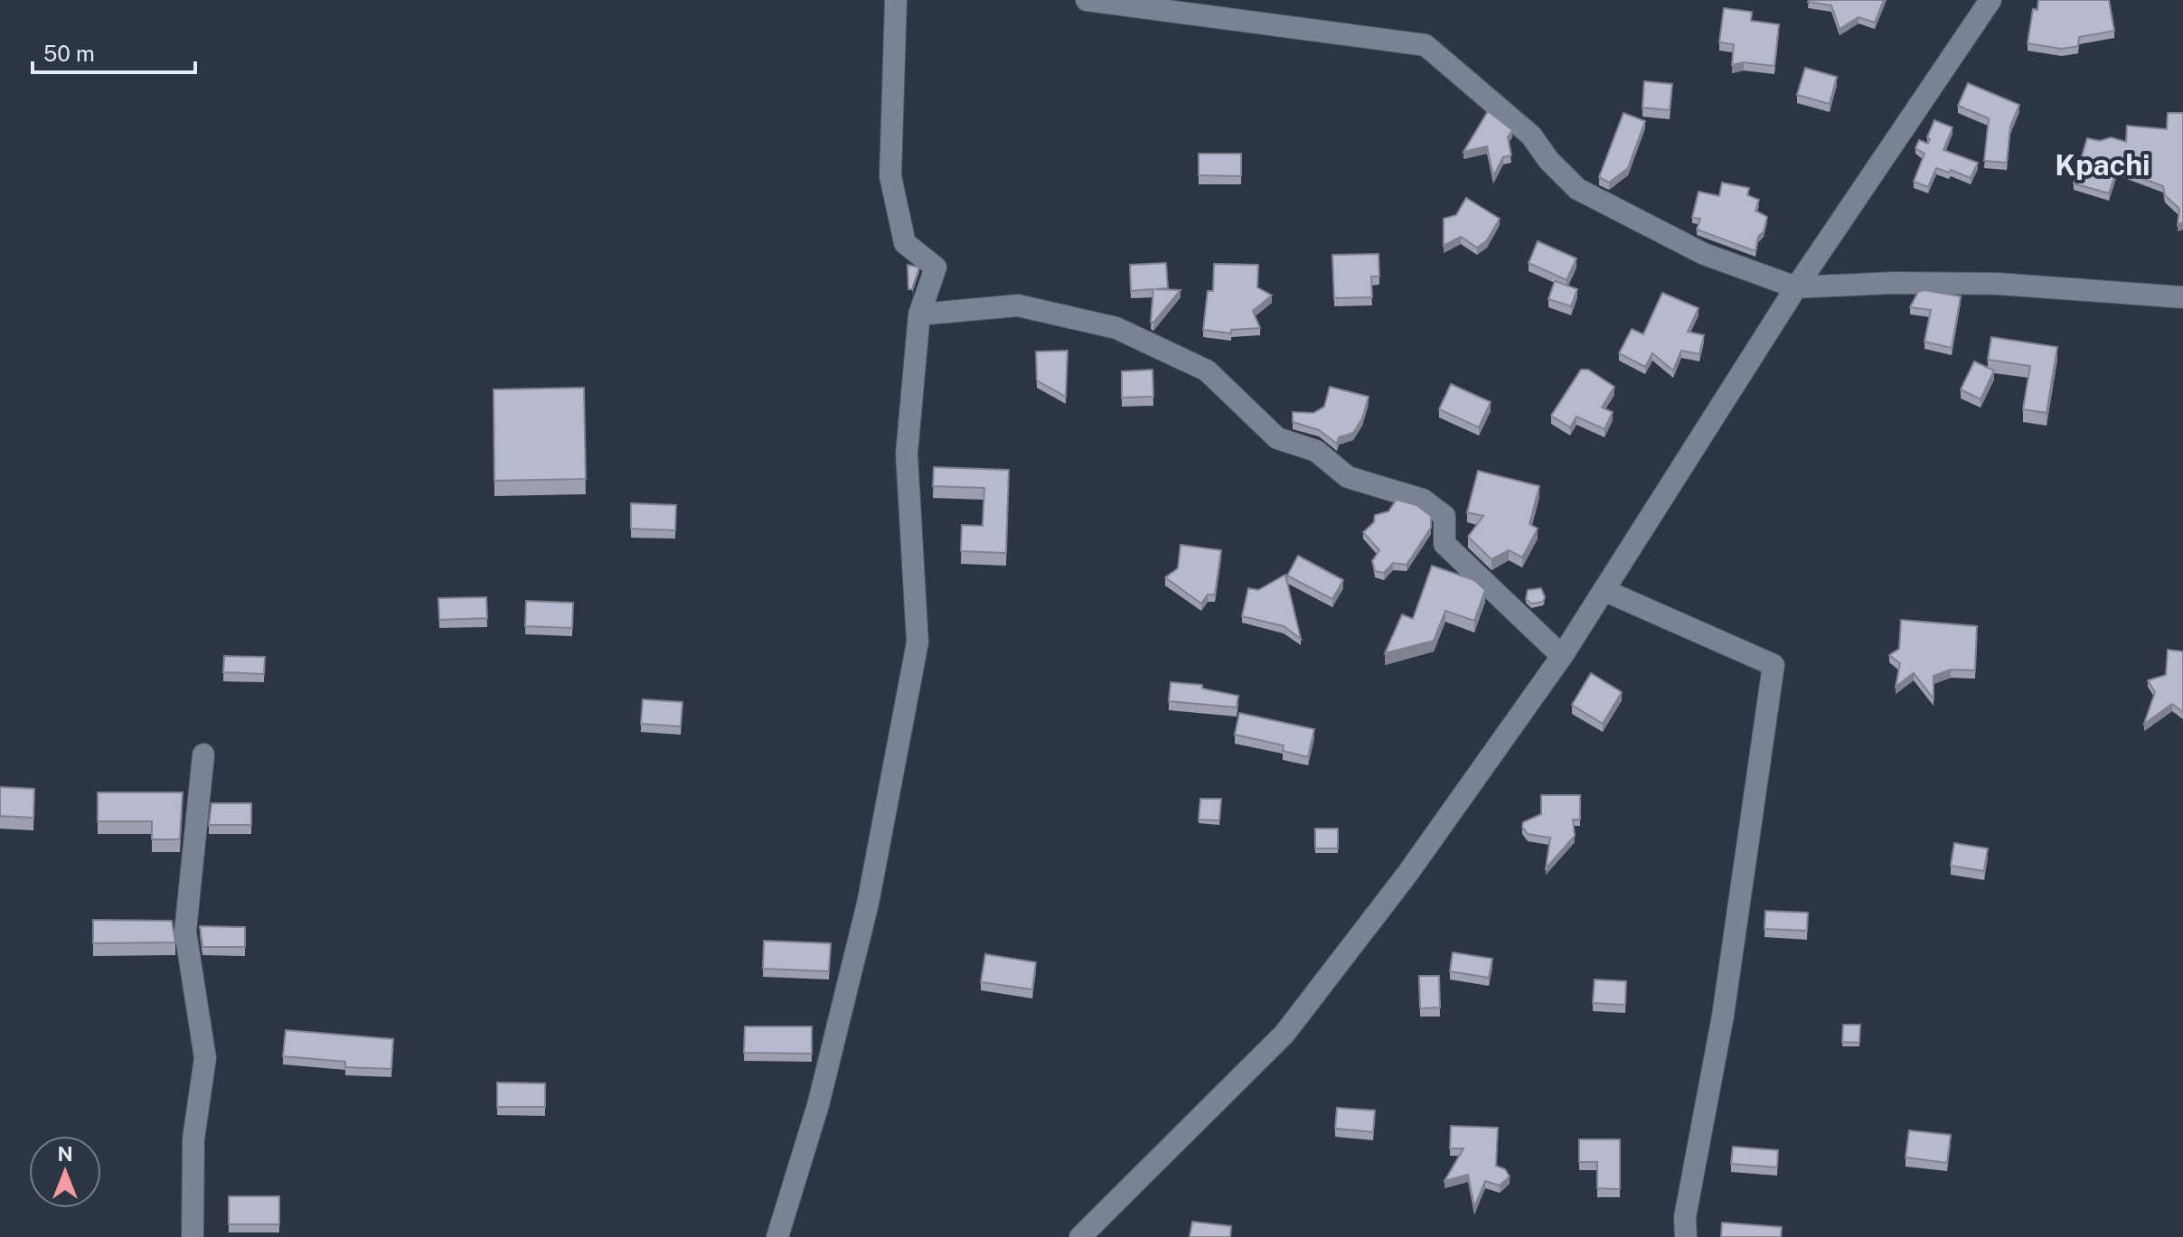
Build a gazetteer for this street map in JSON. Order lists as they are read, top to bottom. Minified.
{"districts":["Kpachi"],"scale_bar":"50 m","north":"top"}
